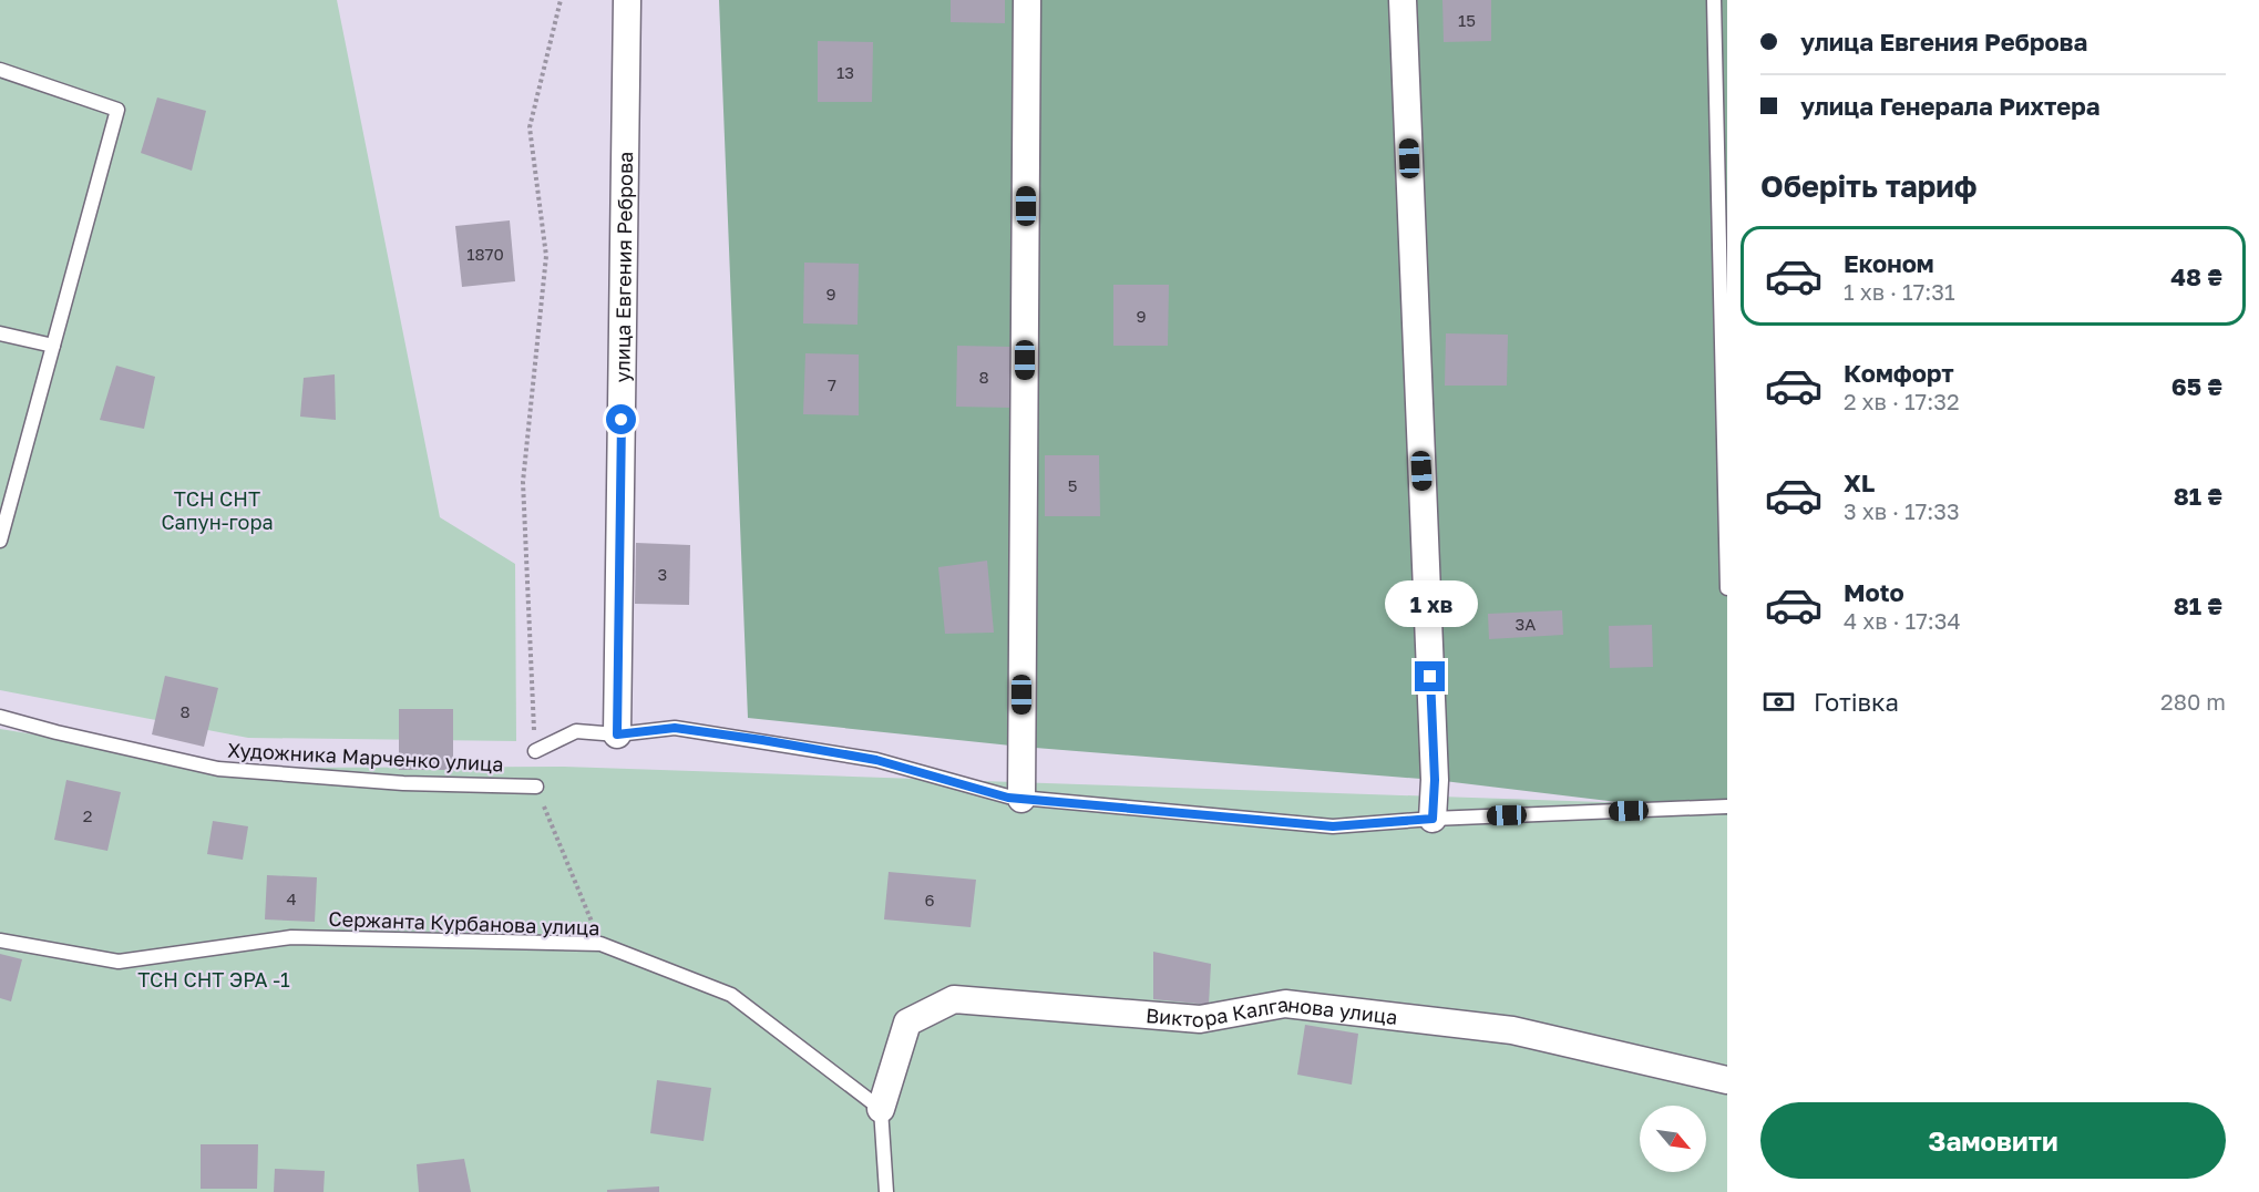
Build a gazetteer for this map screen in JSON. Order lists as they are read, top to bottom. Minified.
{"streets":{"street":["улица Евгения Реброва","Виктора Калганова улица"],"lane":["Художника Марченко улица","Сержанта Курбанова улица"]},"crossings":[["Сержанта Курбанова улица","Виктора Калганова улица"]],"parks":["ТСН СНТ Сапун-гора","ТСН СНТ ЭРА -1"],"house_numbers":["15","13","1870","9","9","8","7","5","3","3А","8","2","4","6"],"north":"bottom right","page":{"banner":["улица Евгения Реброва","улица Генерала Рихтера"],"heading":"Оберіть тариф","list":[{"name":"Економ","note":"1 хв · 17:31","value":"48 ₴"},{"name":"Комфорт","note":"2 хв · 17:32","value":"65 ₴"},{"name":"XL","note":"3 хв · 17:33","value":"81 ₴"},{"name":"Moto","note":"4 хв · 17:34","value":"81 ₴"}],"bubble":"1 хв","pay":["Готівка","280 m"],"buttons":"Замовити"}}
